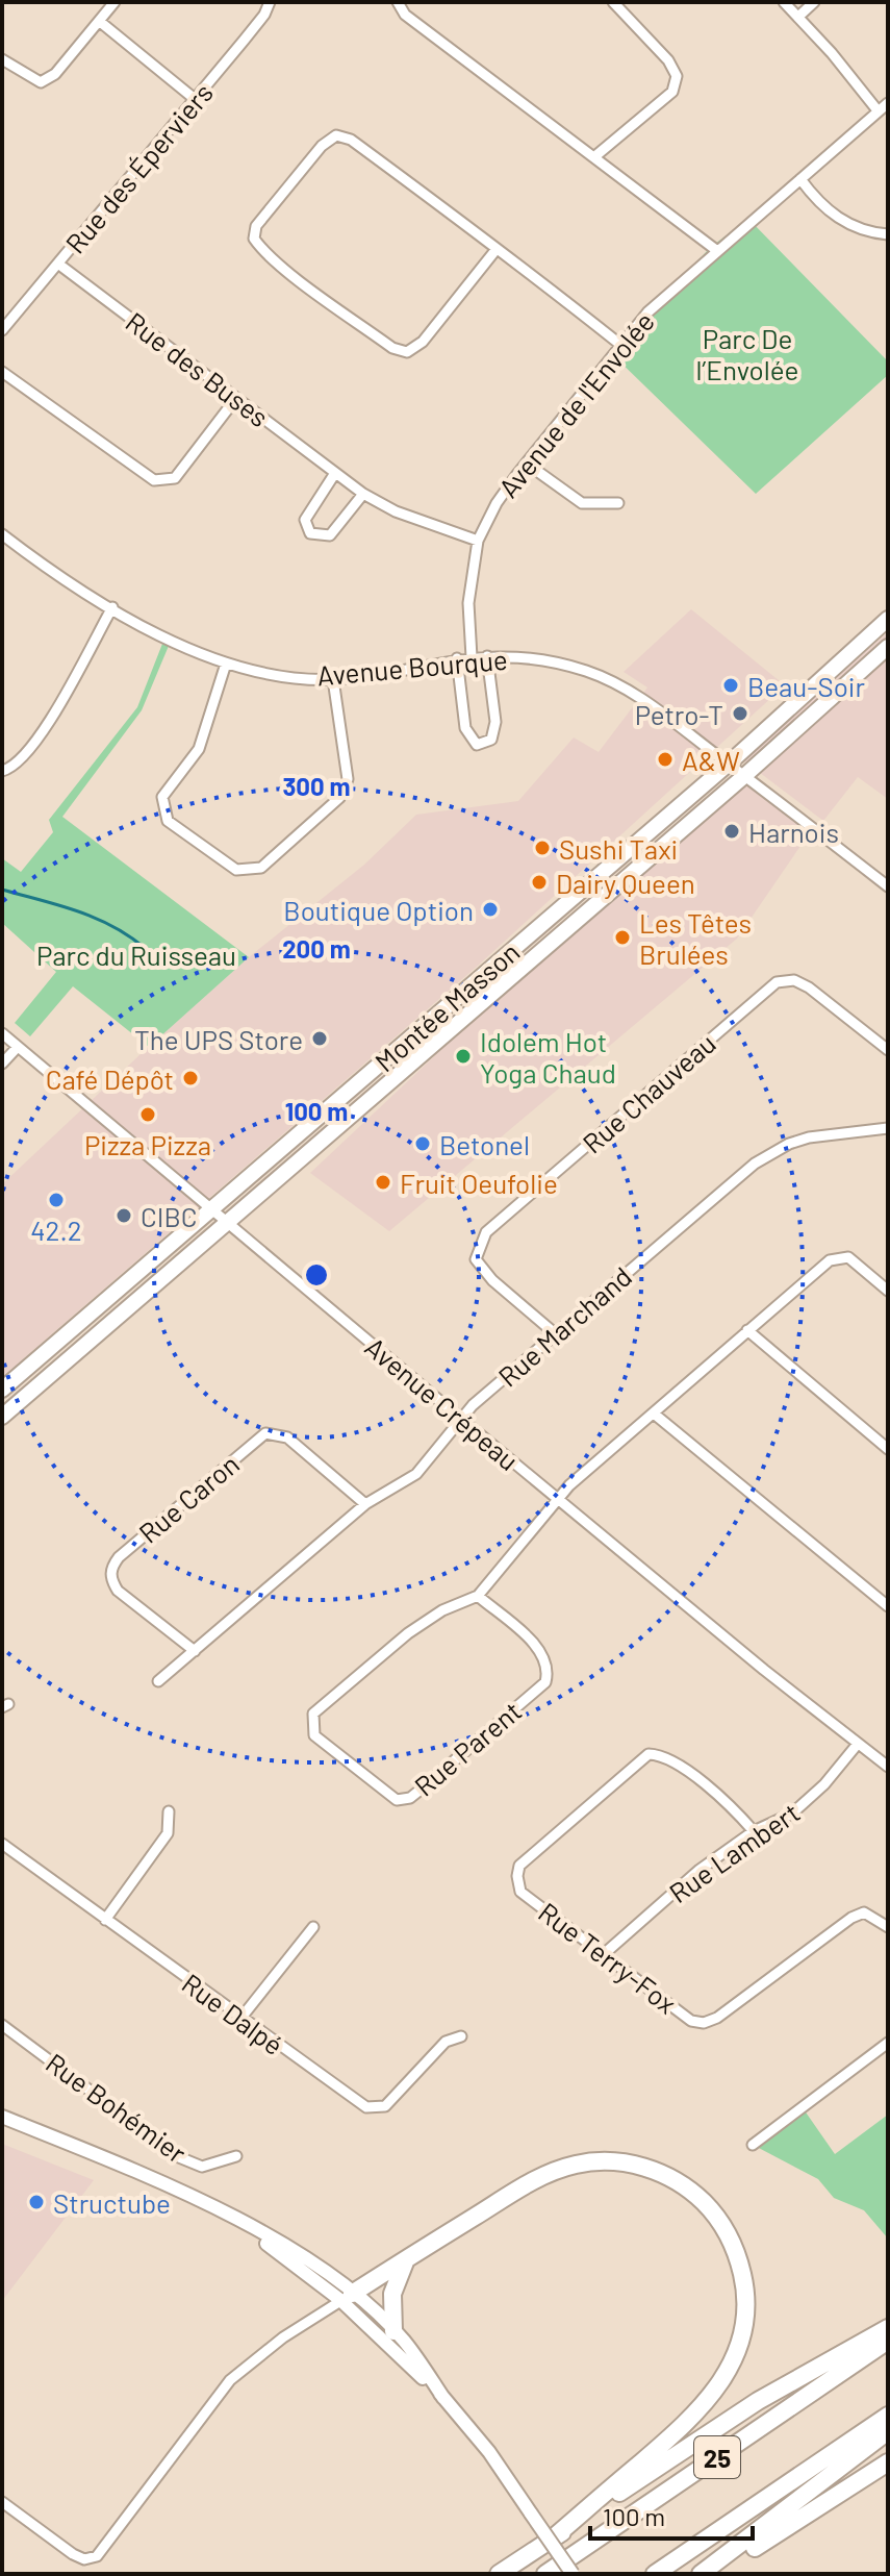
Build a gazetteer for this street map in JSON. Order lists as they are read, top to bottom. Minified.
{"streets":{"highway":["25"],"main road":["Montée Masson"],"street":["Rue des Éperviers","Rue des Buses","Avenue de l'Envolée","Avenue Bourque","Rue Chauveau","Rue Marchand","Avenue Crépeau","Rue Caron","Rue Parent","Rue Lambert","Rue Terry-Fox","Rue Dalpé","Rue Bohémier"]},"crossings":[["Rue des Éperviers","Rue des Buses"],["Rue des Buses","Avenue de l'Envolée"],["Avenue de l'Envolée","Avenue Bourque"],["Avenue Bourque","Montée Masson"],["Montée Masson","Avenue Crépeau"],["Rue Chauveau","Rue Marchand"],["Rue Marchand","Avenue Crépeau"],["Rue Marchand","Rue Caron"],["Avenue Crépeau","Rue Parent"],["Avenue Crépeau","Rue Lambert"],["Rue Lambert","Rue Terry-Fox"]],"parks":["Parc De l’Envolée","Parc du Ruisseau"],"places":["Beau-Soir","Petro-T","A&W","Harnois","Sushi Taxi","Dairy Queen","Boutique Option","Les Têtes Brulées","The UPS Store","Idolem Hot Yoga Chaud","Café Dépôt","Pizza Pizza","Betonel","Fruit Oeufolie","42.2","CIBC","Structube"],"scale_bar":"100 m","rings":["300 m","200 m","100 m"]}
